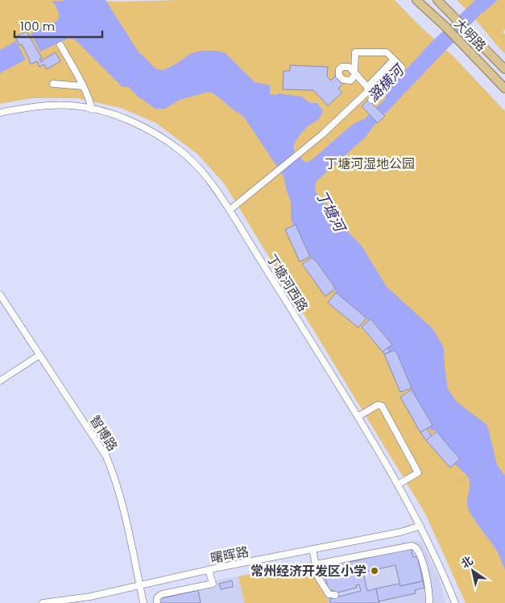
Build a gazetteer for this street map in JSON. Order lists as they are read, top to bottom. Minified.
{"streets":{"main road":["大明路"],"street":["丁塘河西路","智博路","曙晖路"]},"crossings":[["丁塘河西路","曙晖路"],["智博路","曙晖路"]],"water":["潞横河","丁塘河"],"parks":["丁塘河湿地公园"],"places":["常州经济开发区小学"],"scale_bar":"100 m","north":"top left"}
